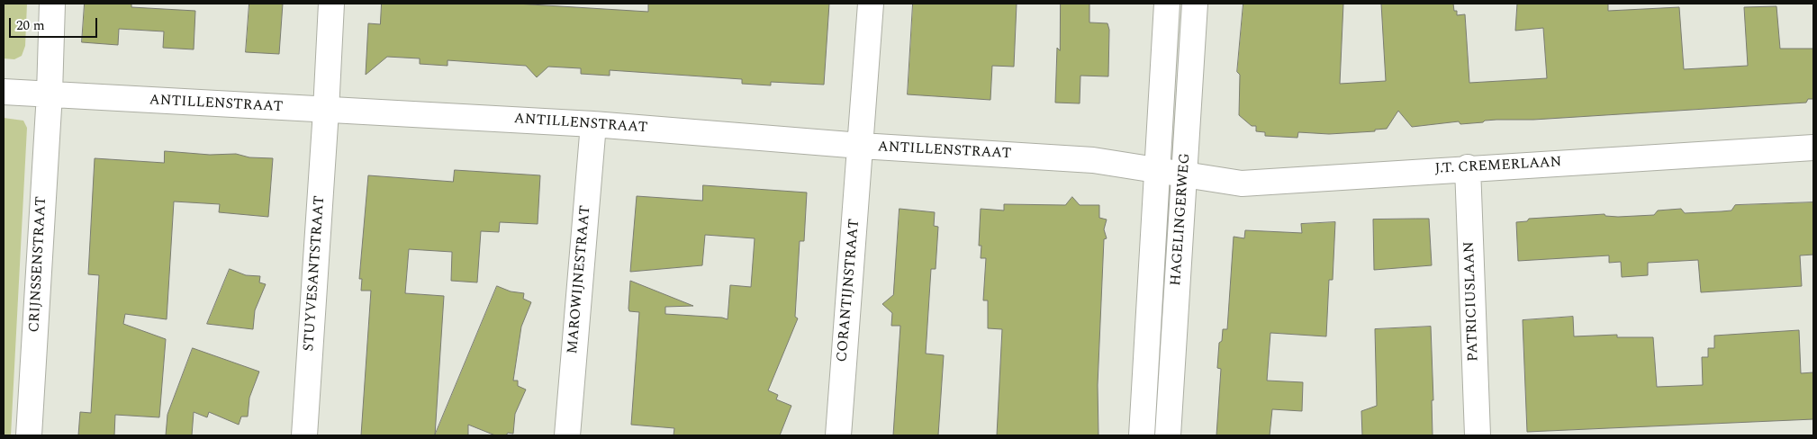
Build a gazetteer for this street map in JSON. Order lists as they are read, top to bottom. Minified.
{"streets":{"street":["ANTILLENSTRAAT","J.T. CREMERLAAN","HAGELINGERWEG","CRIJNSSENSTRAAT","STUYVESANTSTRAAT","MAROWIJNESTRAAT","CORANTIJNSTRAAT","PATRICIUSLAAN"]},"crossings":[["ANTILLENSTRAAT","J.T. CREMERLAAN"],["ANTILLENSTRAAT","HAGELINGERWEG"],["ANTILLENSTRAAT","CRIJNSSENSTRAAT"],["ANTILLENSTRAAT","STUYVESANTSTRAAT"],["ANTILLENSTRAAT","MAROWIJNESTRAAT"],["ANTILLENSTRAAT","CORANTIJNSTRAAT"],["J.T. CREMERLAAN","HAGELINGERWEG"],["J.T. CREMERLAAN","PATRICIUSLAAN"]],"scale_bar":"20 m"}
